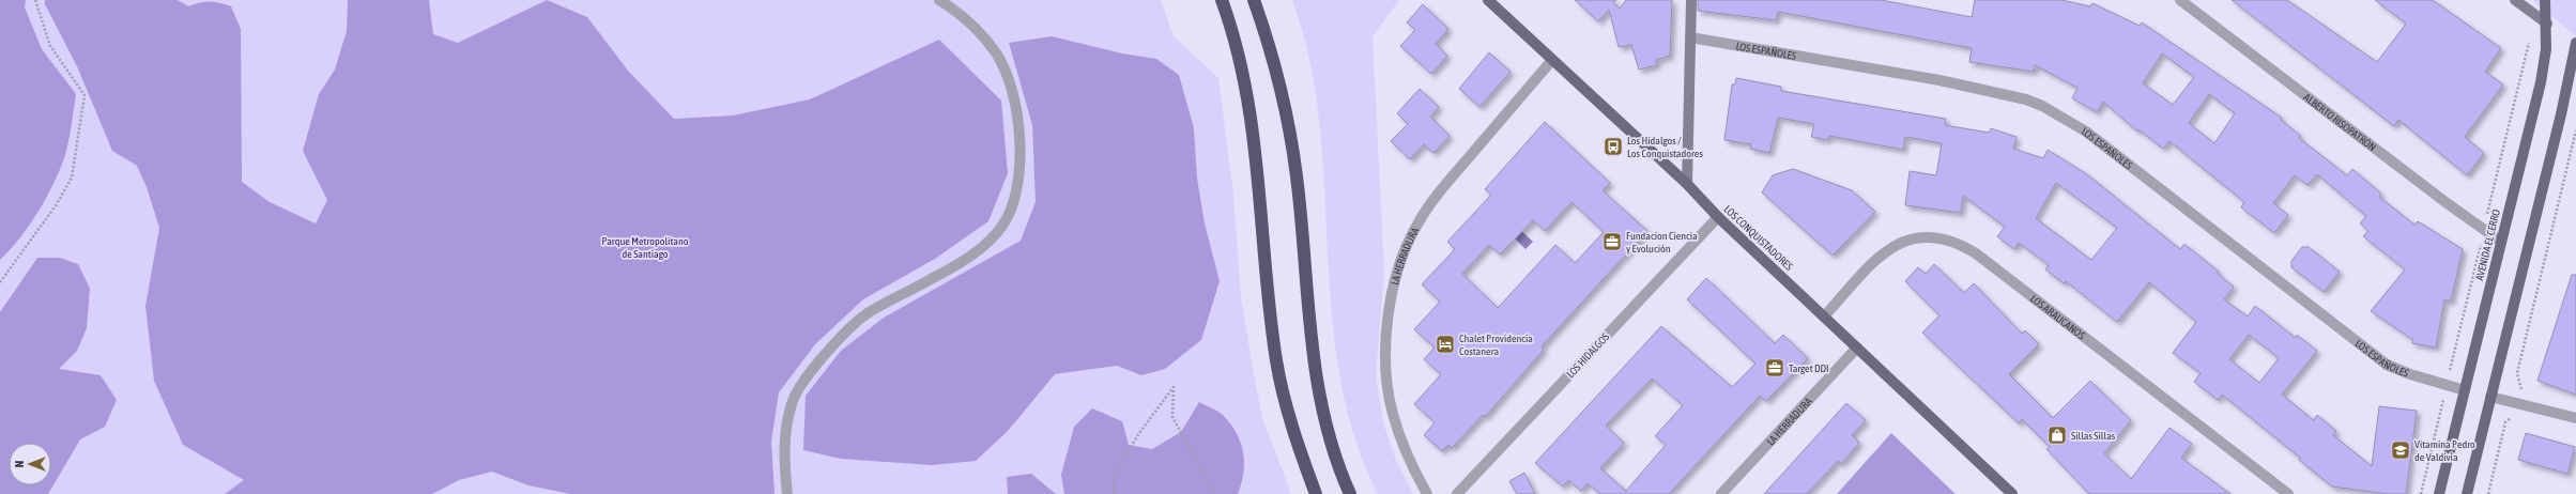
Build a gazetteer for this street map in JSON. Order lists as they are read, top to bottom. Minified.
{"streets":{"main road":["LOS CONQUISTADORES","AVENIDA EL CERRO"],"street":["LOS ESPAÑOLES","ALBERTO RISOPATRÓN","LA HERRADURA","LOS ARAUCANOS","LOS HIDALGOS"]},"crossings":[["LOS ESPAÑOLES","AVENIDA EL CERRO"],["ALBERTO RISOPATRÓN","AVENIDA EL CERRO"],["LOS CONQUISTADORES","LA HERRADURA"],["LOS CONQUISTADORES","LOS ARAUCANOS"],["LOS CONQUISTADORES","LOS HIDALGOS"]],"parks":["Parque Metropolitano de Santiago"],"places":{"bus stop":["Los Hidalgos / Los Conquistadores"],"office":["Fundacion Ciencia y Evolución","Target DDI"],"hotel":["Chalet Providencia Costanera"],"shop":["Sillas Sillas"],"school or university":["Vitamina Pedro de Valdivia"]},"north":"left"}
